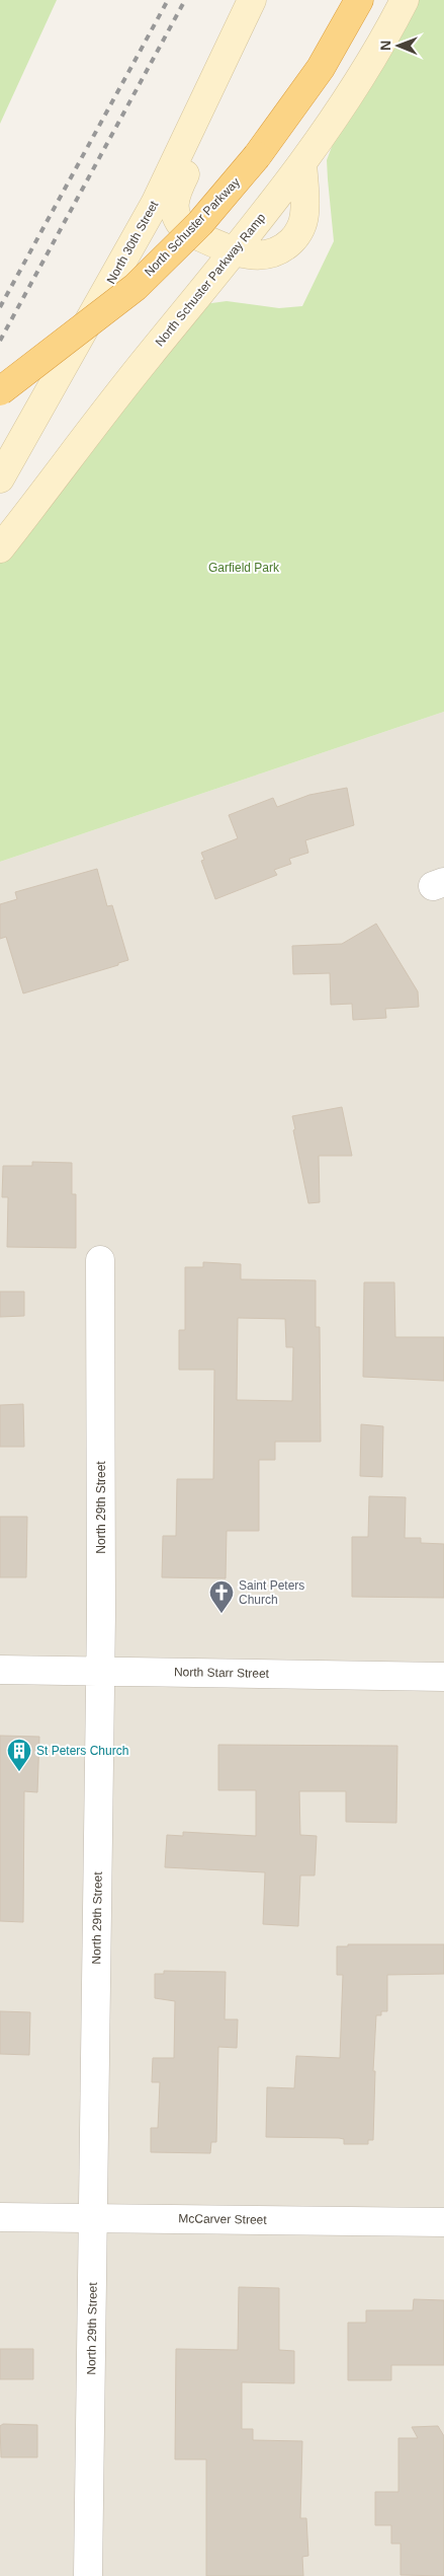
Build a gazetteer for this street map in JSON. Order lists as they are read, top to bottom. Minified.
{"streets":{"highway":["North Schuster Parkway"],"main road":["North 30th Street","North Schuster Parkway Ramp"],"street":["North 29th Street","North Starr Street","McCarver Street"]},"crossings":[["North 29th Street","North Starr Street"],["North 29th Street","McCarver Street"]],"parks":["Garfield Park"],"places":{"church":["Saint Peters Church"],"building":["St Peters Church"]},"north":"left"}
